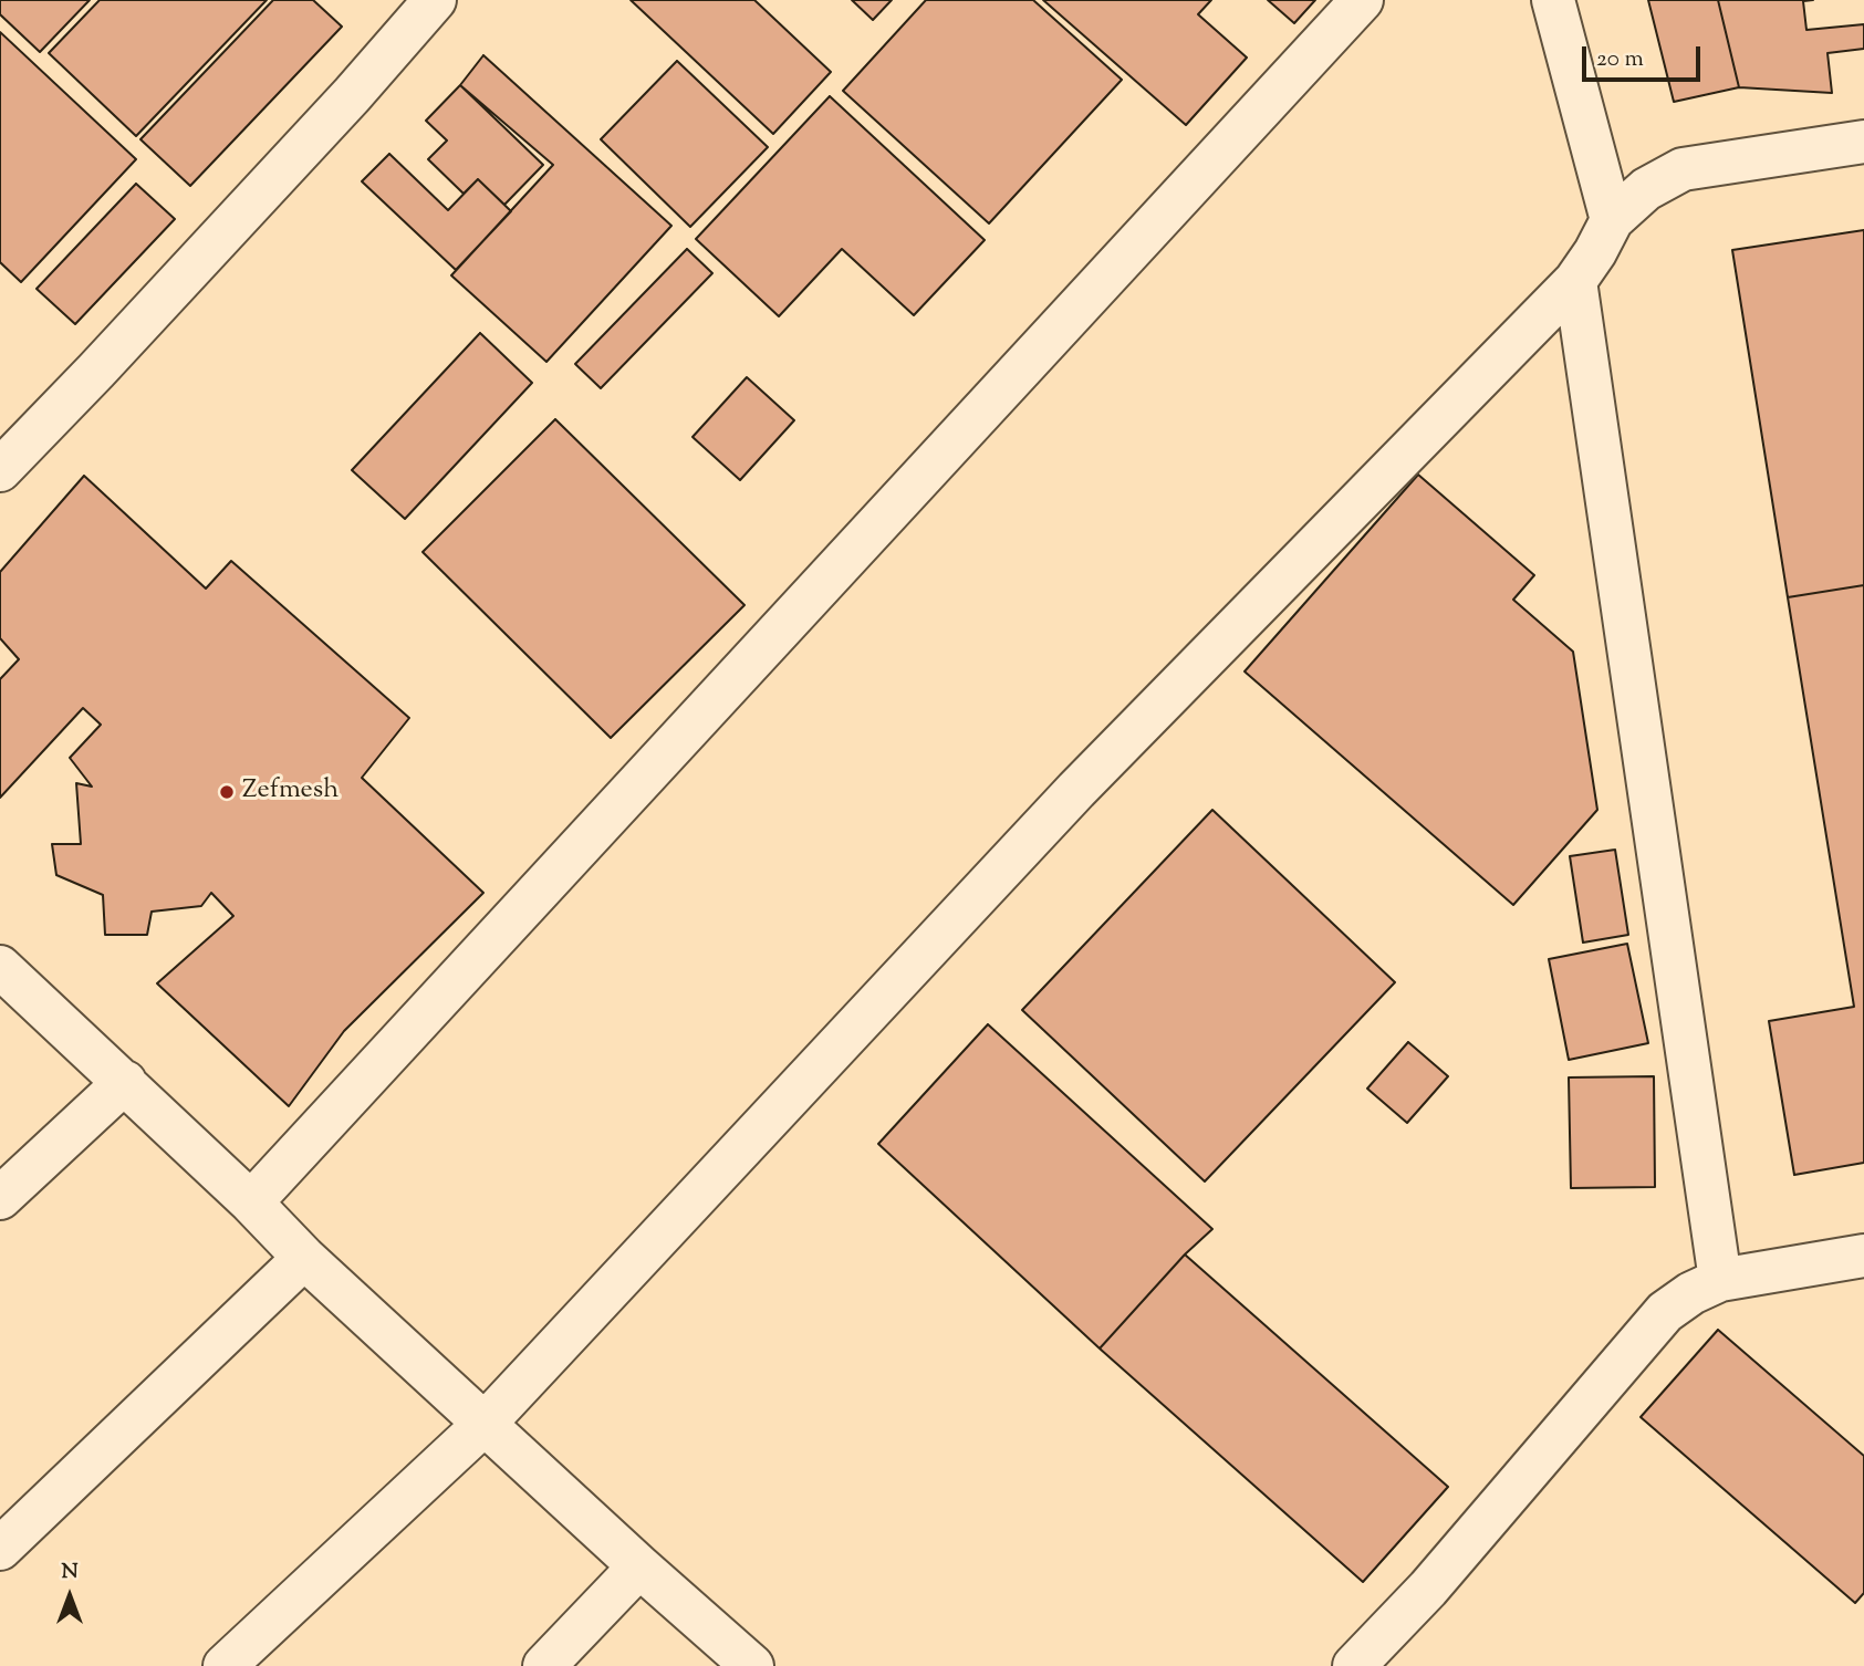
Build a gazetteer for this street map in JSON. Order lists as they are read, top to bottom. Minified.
{"places":["Zefmesh"],"scale_bar":"20 m","north":"top"}
